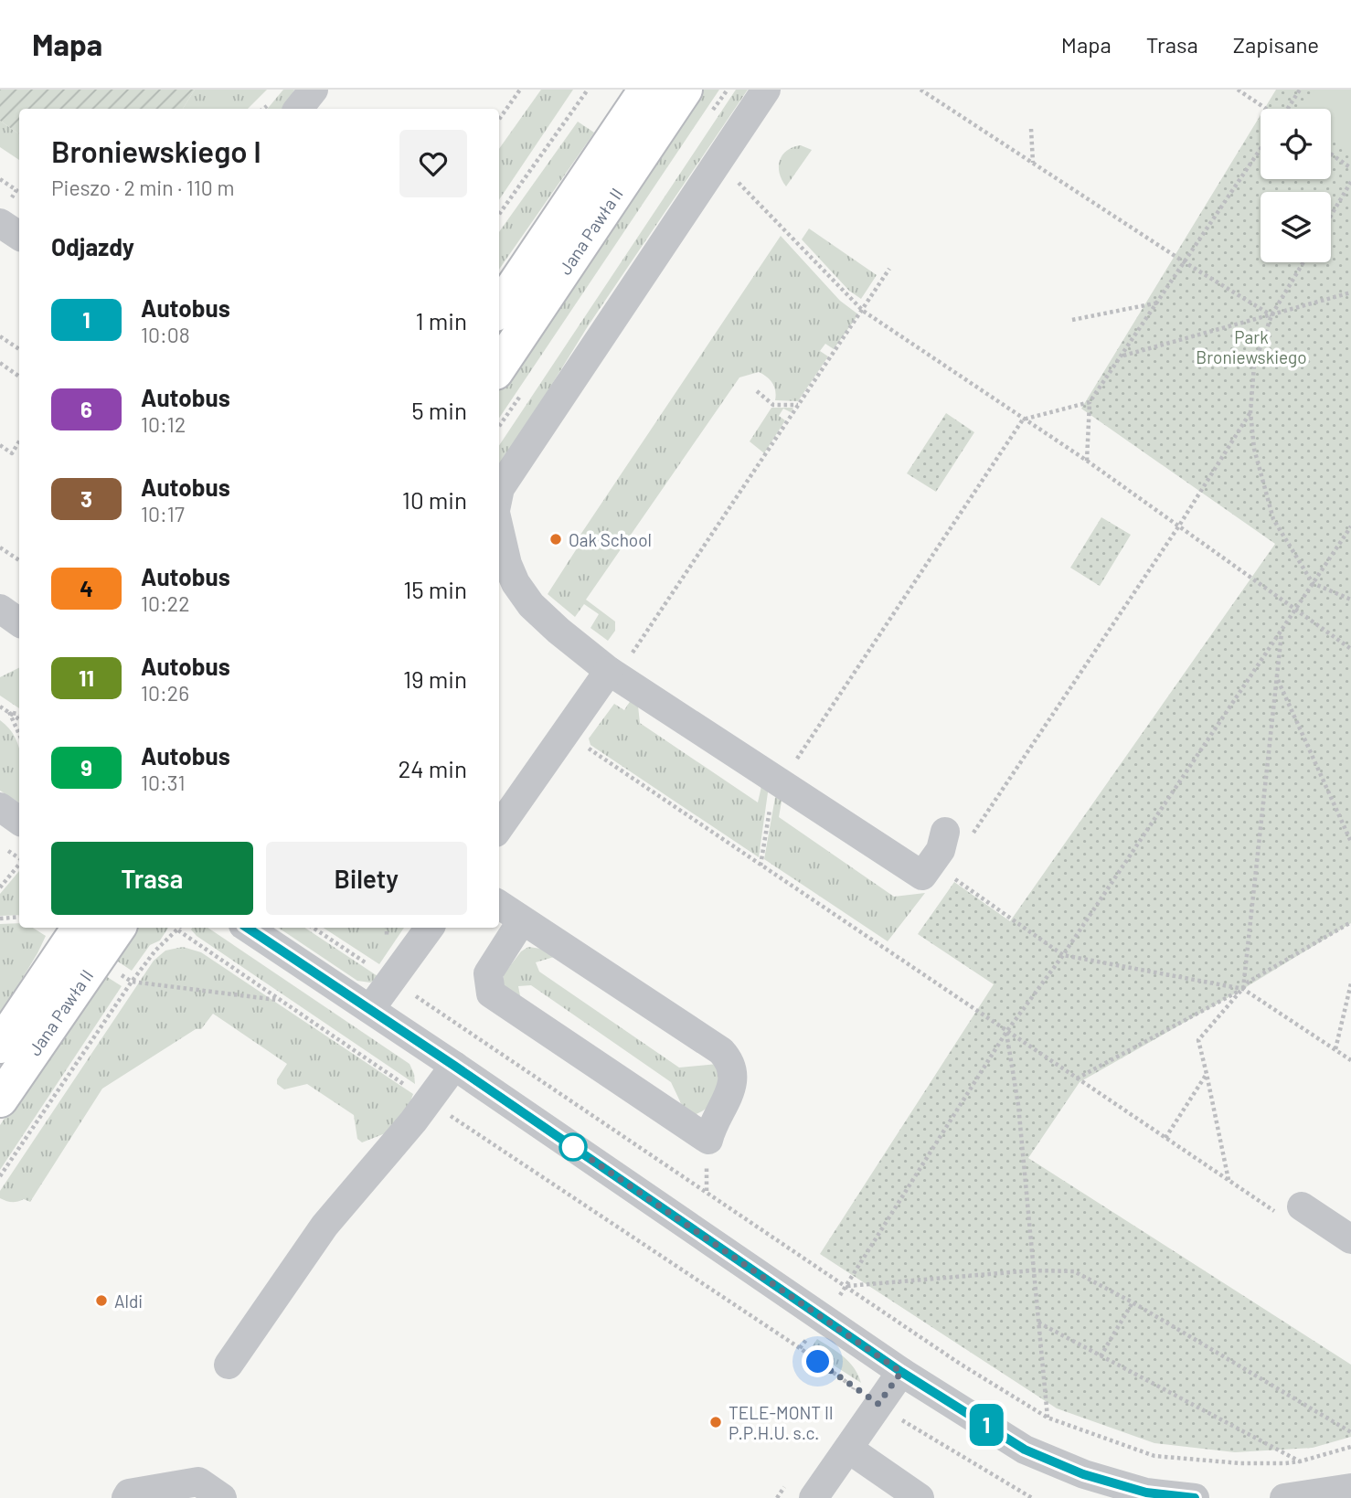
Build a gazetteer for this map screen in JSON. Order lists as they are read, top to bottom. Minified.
{"streets":{"main road":["Jana Pawła II"]},"parks":["Park Broniewskiego"],"places":["Oak School","Aldi","TELE-MONT II P.P.H.U. s.c."],"lines":["bus line 1"],"page":{"header":"Mapa","nav":["Mapa","Trasa","Zapisane"],"on_map":"1","heading":[["Broniewskiego I","Pieszo · 2 min · 110 m"],"Odjazdy"],"list":[{"mark":"1","name":"Autobus","note":"10:08","value":"1 min"},{"mark":"6","name":"Autobus","note":"10:12","value":"5 min"},{"mark":"3","name":"Autobus","note":"10:17","value":"10 min"},{"mark":"4","name":"Autobus","note":"10:22","value":"15 min"},{"mark":"11","name":"Autobus","note":"10:26","value":"19 min"},{"mark":"9","name":"Autobus","note":"10:31","value":"24 min"}],"buttons":["Trasa","Bilety"]}}
